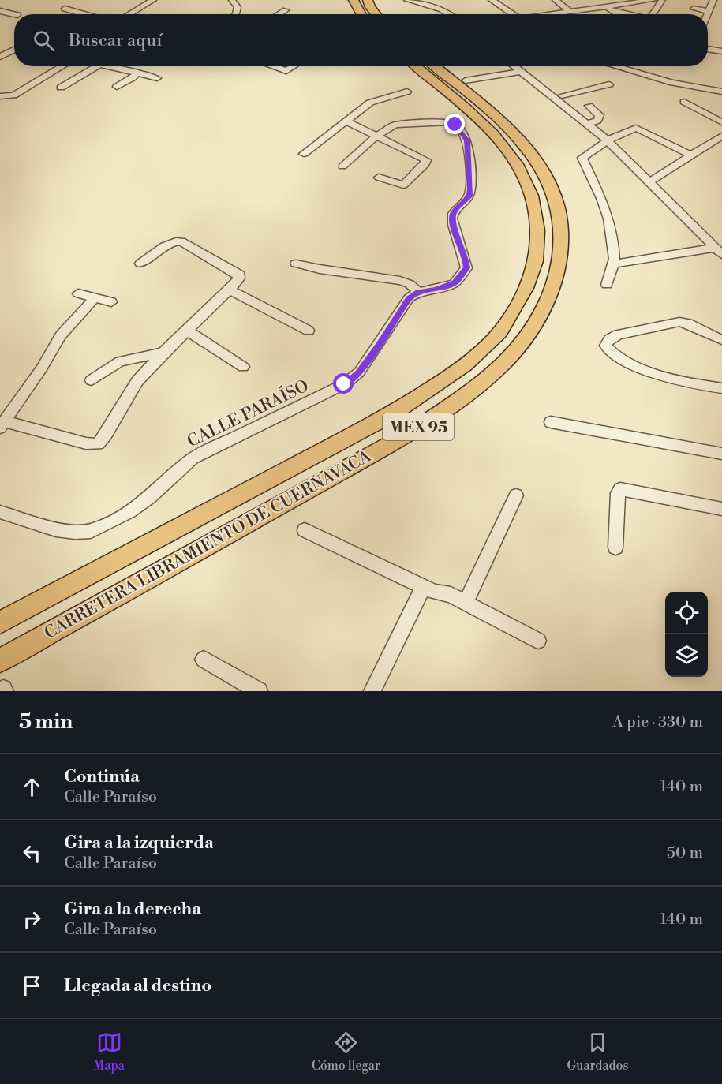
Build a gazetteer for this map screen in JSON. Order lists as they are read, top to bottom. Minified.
{"streets":{"highway":["MEX 95","CARRETERA LIBRAMIENTO DE CUERNAVACA"],"street":["CALLE PARAÍSO"]},"page":{"search":"Buscar aquí","heading":["5 min","A pie · 330 m"],"list":[["Continúa","Calle Paraíso","140 m"],["Gira a la izquierda","Calle Paraíso","50 m"],["Gira a la derecha","Calle Paraíso","140 m"],"Llegada al destino"],"nav":["Mapa","Cómo llegar","Guardados"]}}
